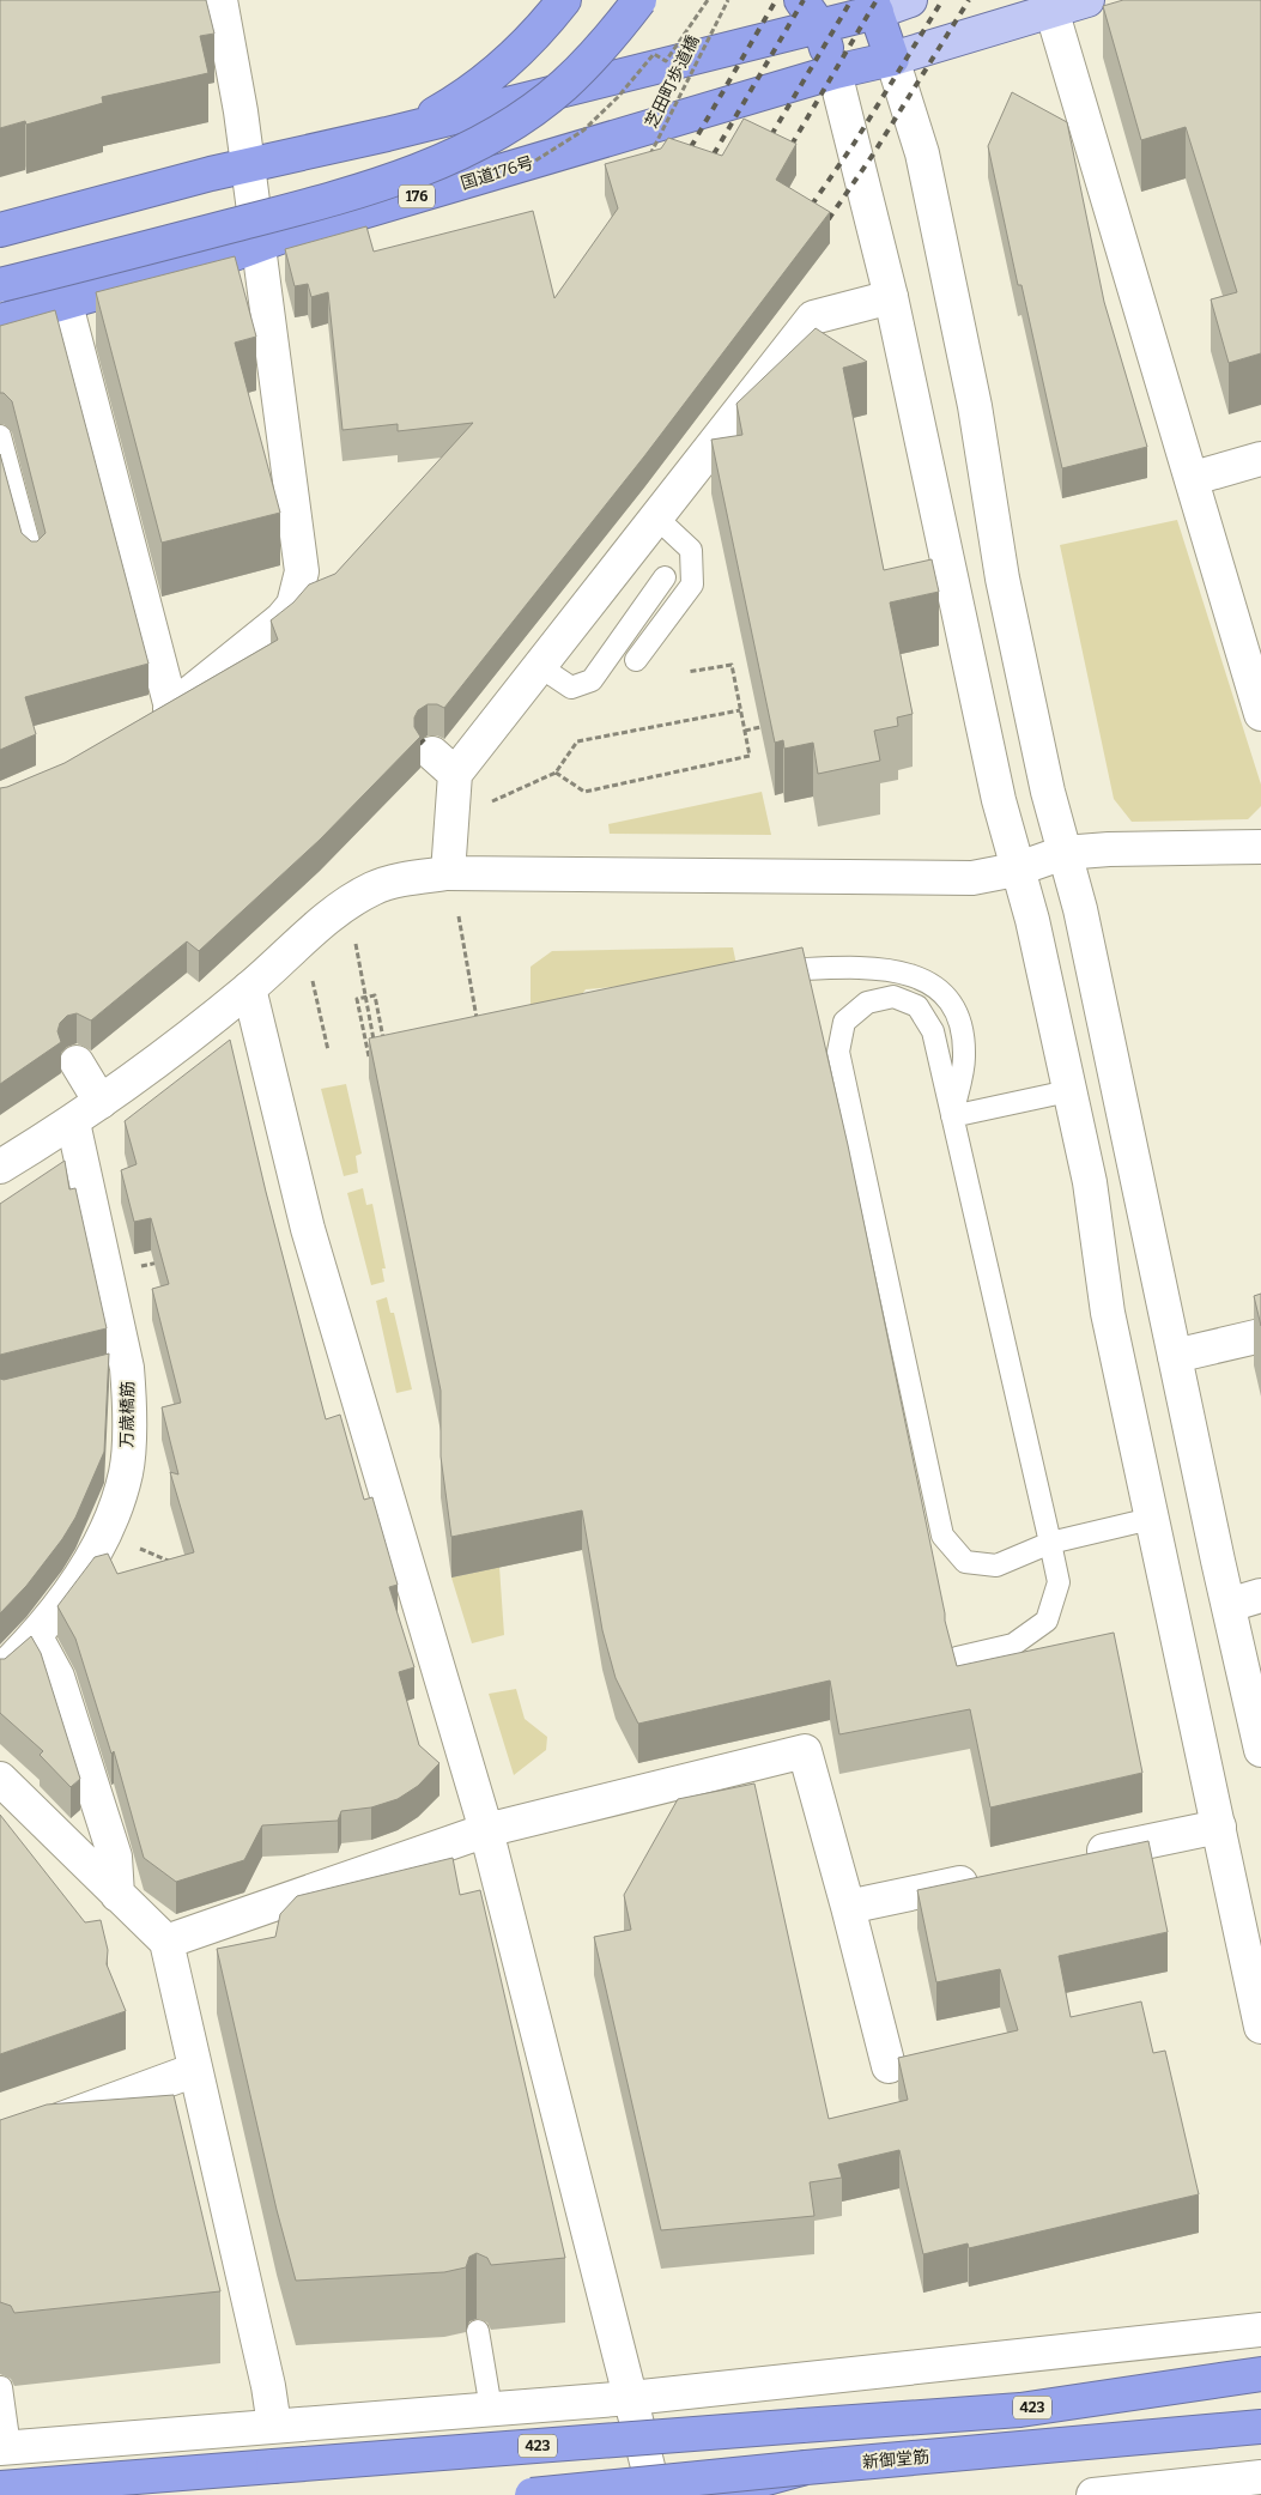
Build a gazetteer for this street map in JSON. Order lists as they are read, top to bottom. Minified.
{"streets":{"highway":["国道176号","176","423","新御堂筋"],"street":["万歳橋筋"],"path":["芝田町歩道橋"]}}
